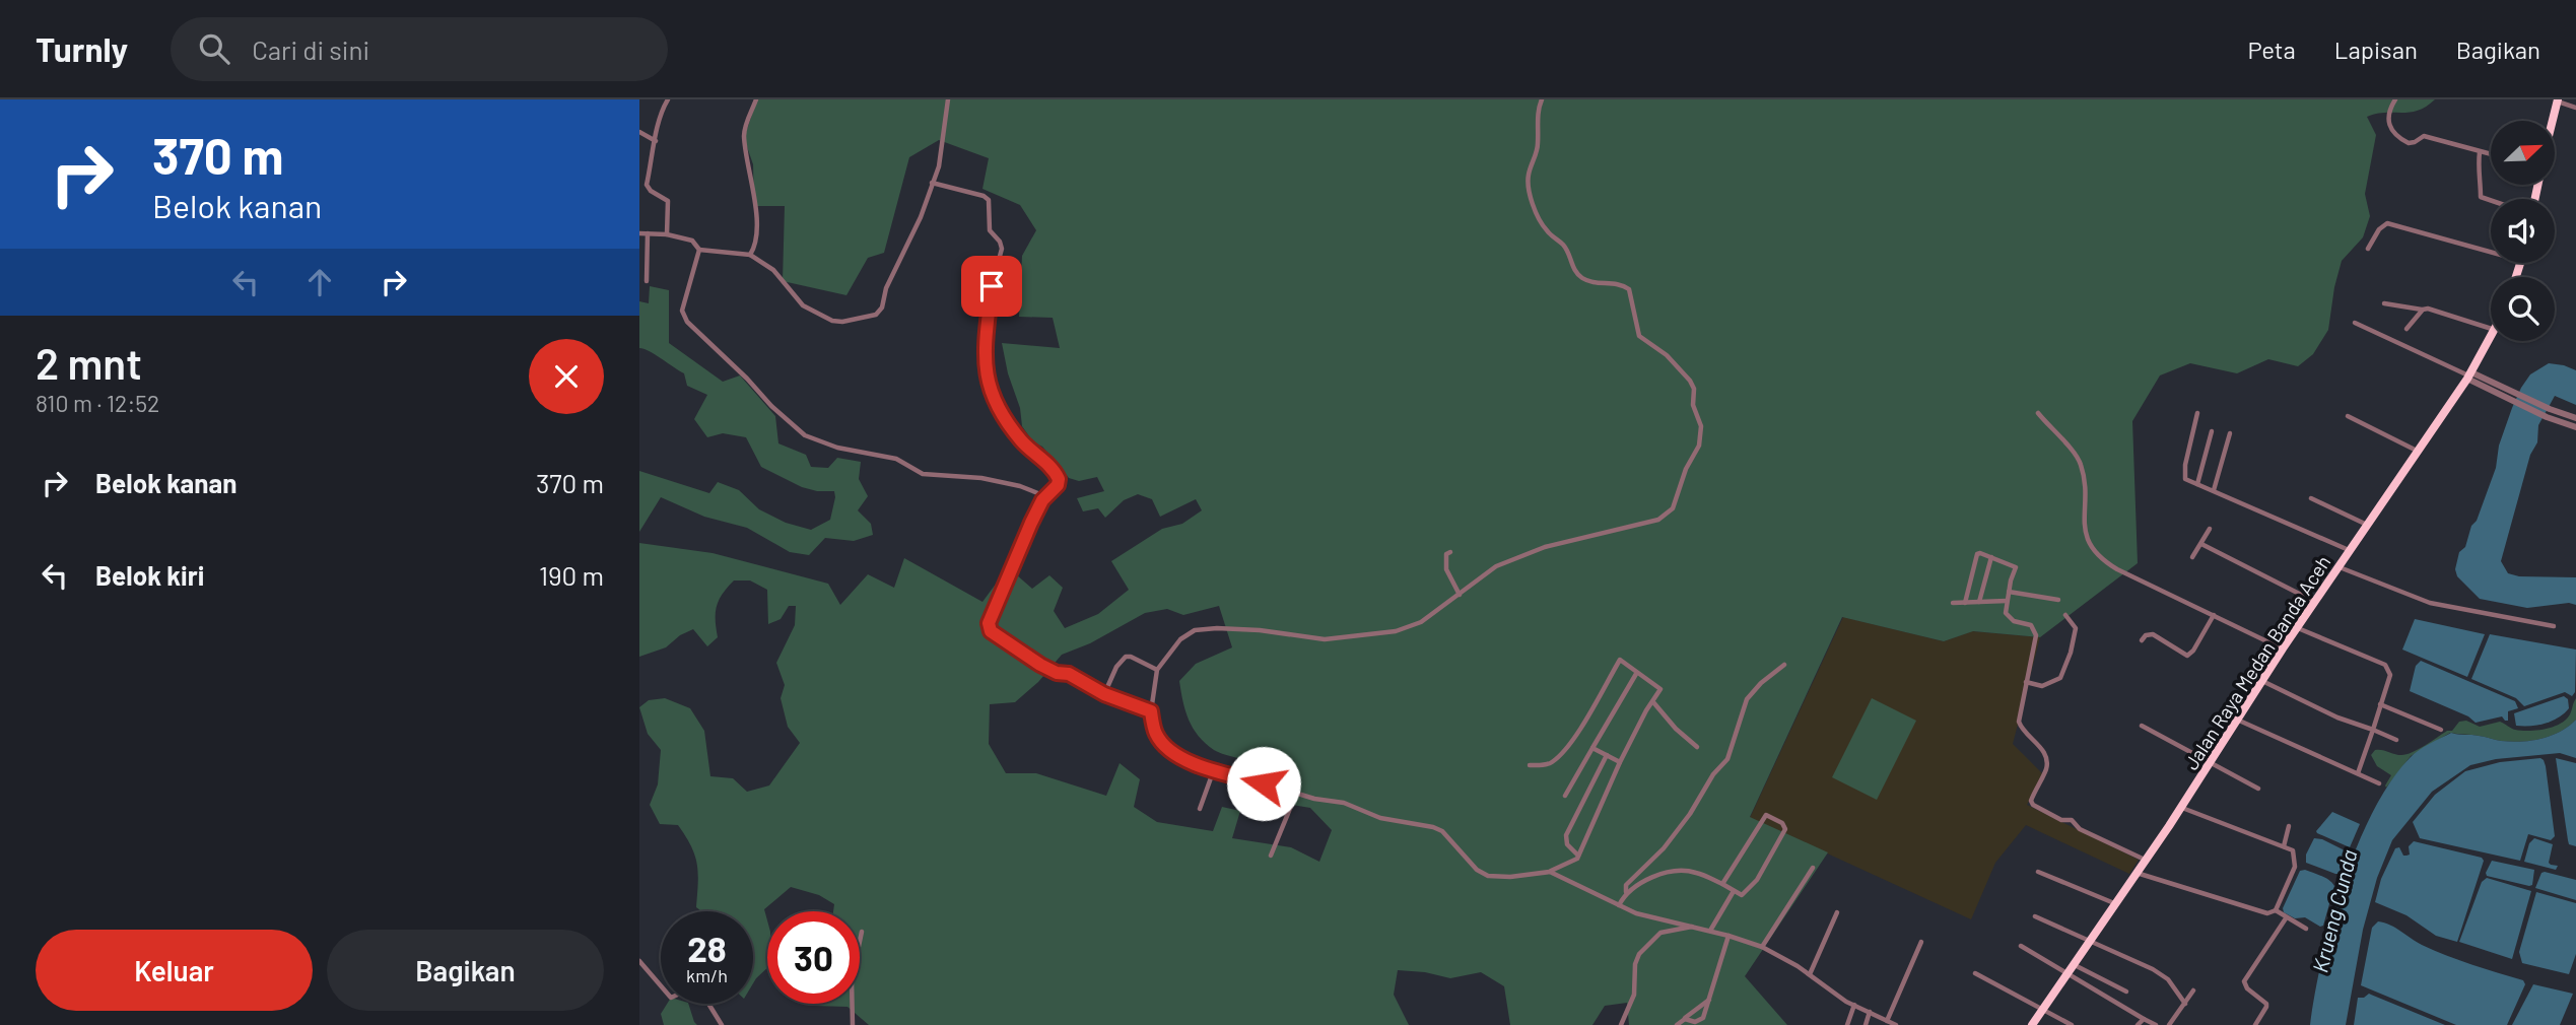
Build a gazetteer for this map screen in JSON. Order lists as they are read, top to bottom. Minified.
{"streets":{"highway":["Jalan Raya Medan Banda Aceh"]},"water":["Krueng Cunda"],"north":"top right","page":{"header":"Turnly","search":"Cari di sini","nav":["Peta","Lapisan","Bagikan"],"turn":["370 m","Belok kanan"],"heading":["2 mnt","810 m · 12:52"],"list":[{"name":"Belok kanan","value":"370 m"},{"name":"Belok kiri","value":"190 m"}],"speed":"28 km/h","limit":"30","buttons":["Keluar","Bagikan"]}}
